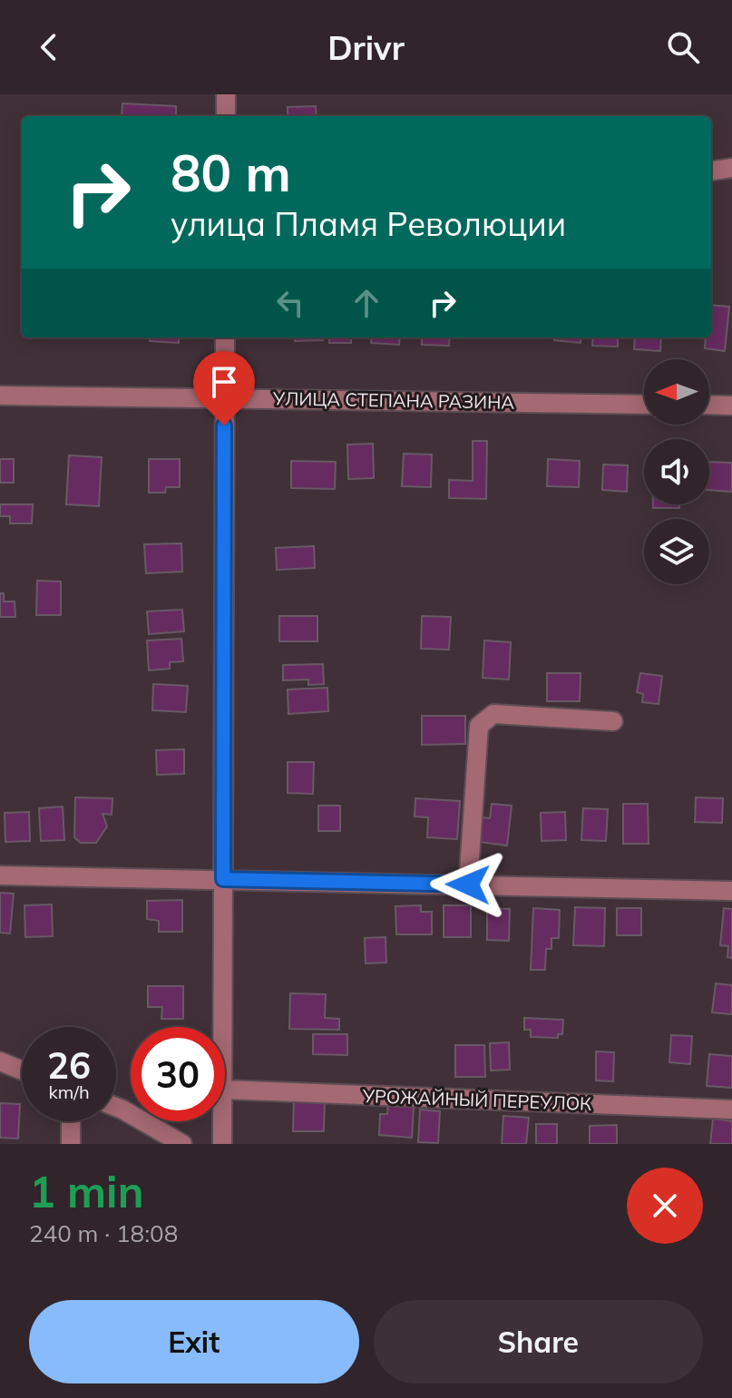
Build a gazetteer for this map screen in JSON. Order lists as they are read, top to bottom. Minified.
{"streets":{"street":["УЛИЦА СТЕПАНА РАЗИНА","УРОЖАЙНЫЙ ПЕРЕУЛОК"]},"north":"left","page":{"header":"Drivr","turn":["80 m","улица Пламя Революции"],"speed":"26 km/h","limit":"30","heading":["1 min","240 m · 18:08"],"buttons":["Exit","Share"]}}
